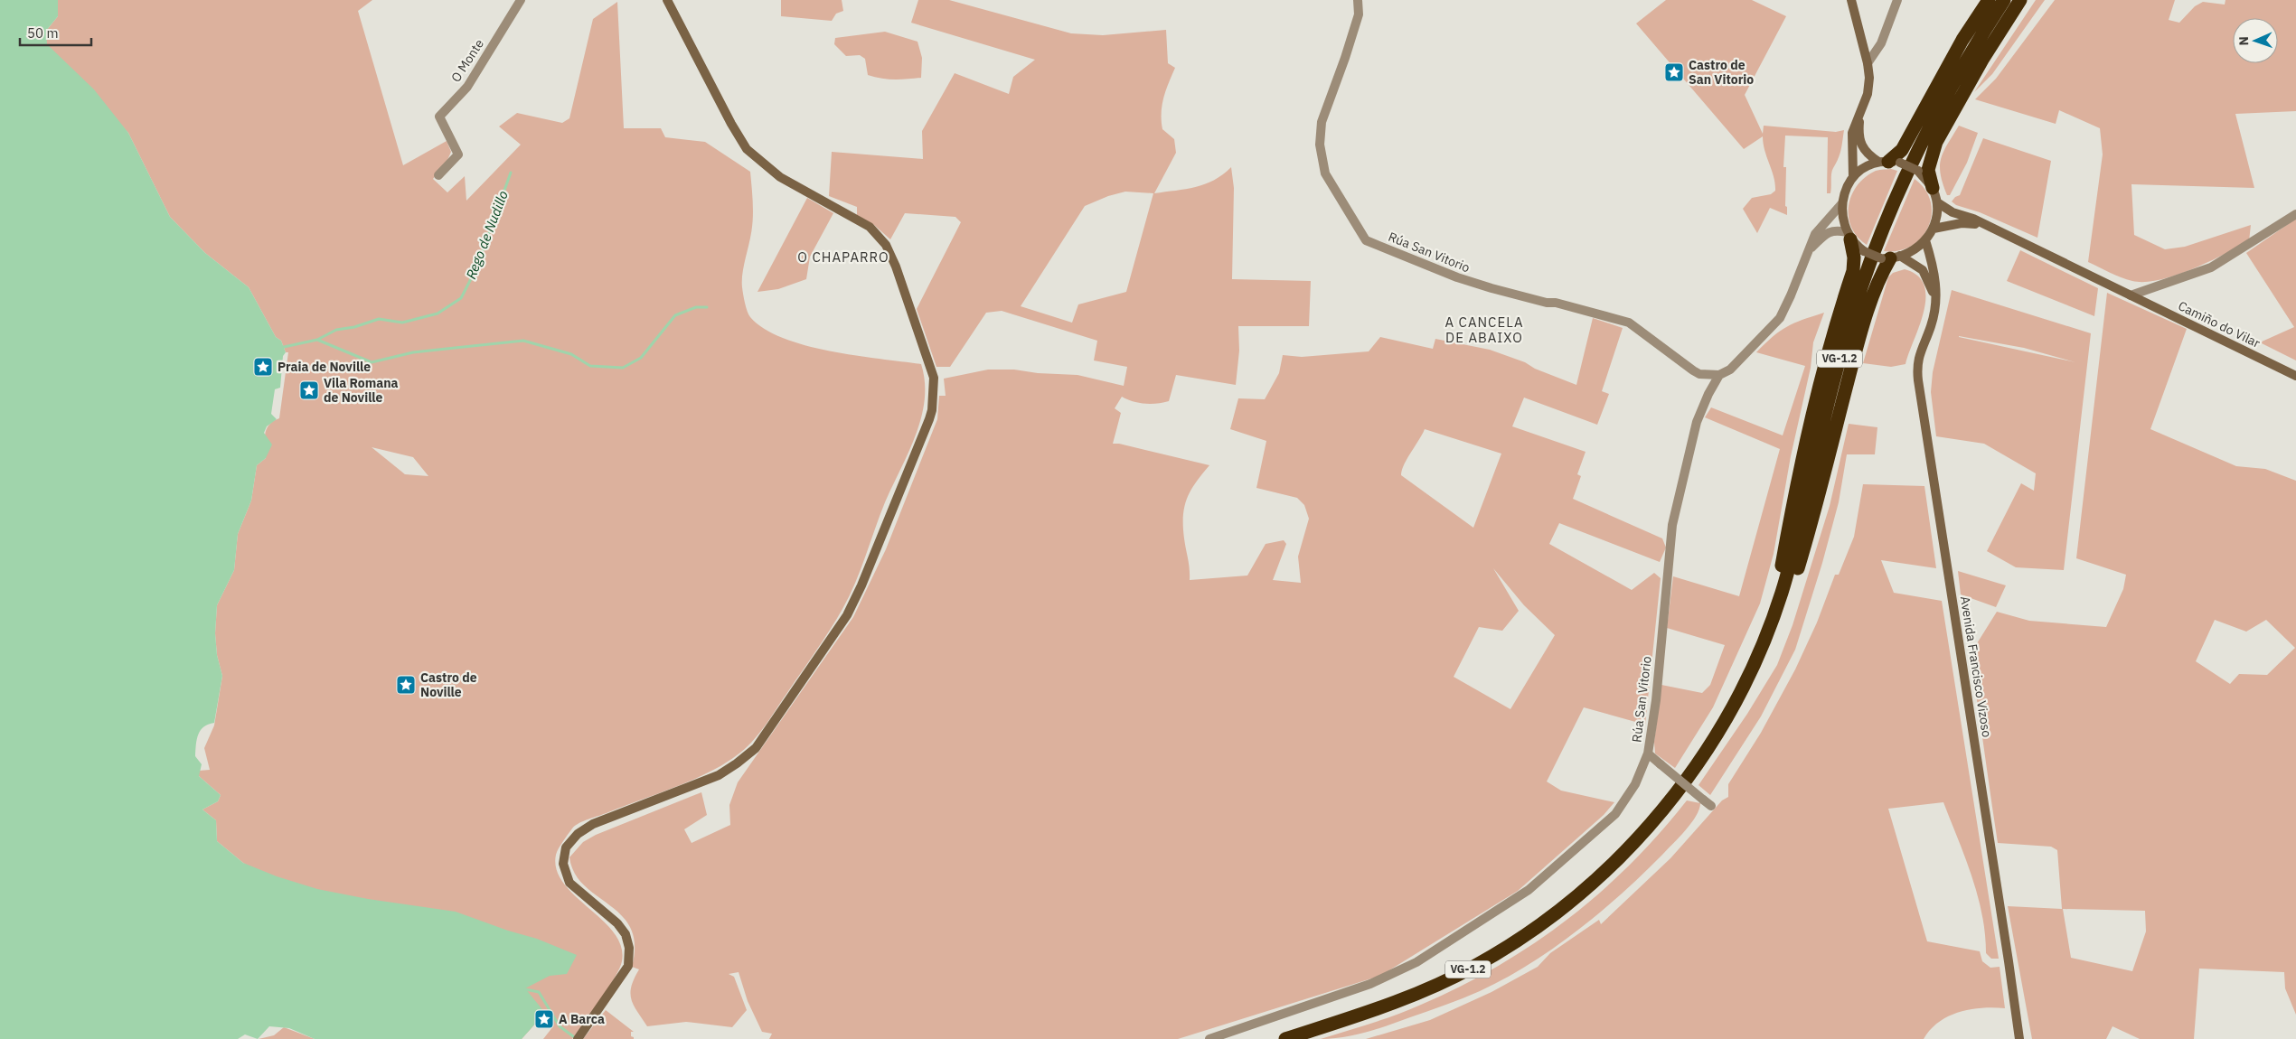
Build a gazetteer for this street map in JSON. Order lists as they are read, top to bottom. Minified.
{"streets":{"highway":["VG-1.2"],"street":["O Monte","Rúa San Vitorio","Camiño do Vilar","Avenida Francisco Vizoso"]},"crossings":[["Rúa San Vitorio","Avenida Francisco Vizoso"]],"districts":["O CHAPARRO","A CANCELA DE ABAIXO"],"water":["Rego de Nudillo"],"places":{"place":["Castro de San Vitorio","Praia de Noville","Vila Romana de Noville","Castro de Noville","A Barca"]},"scale_bar":"50 m","north":"left"}
